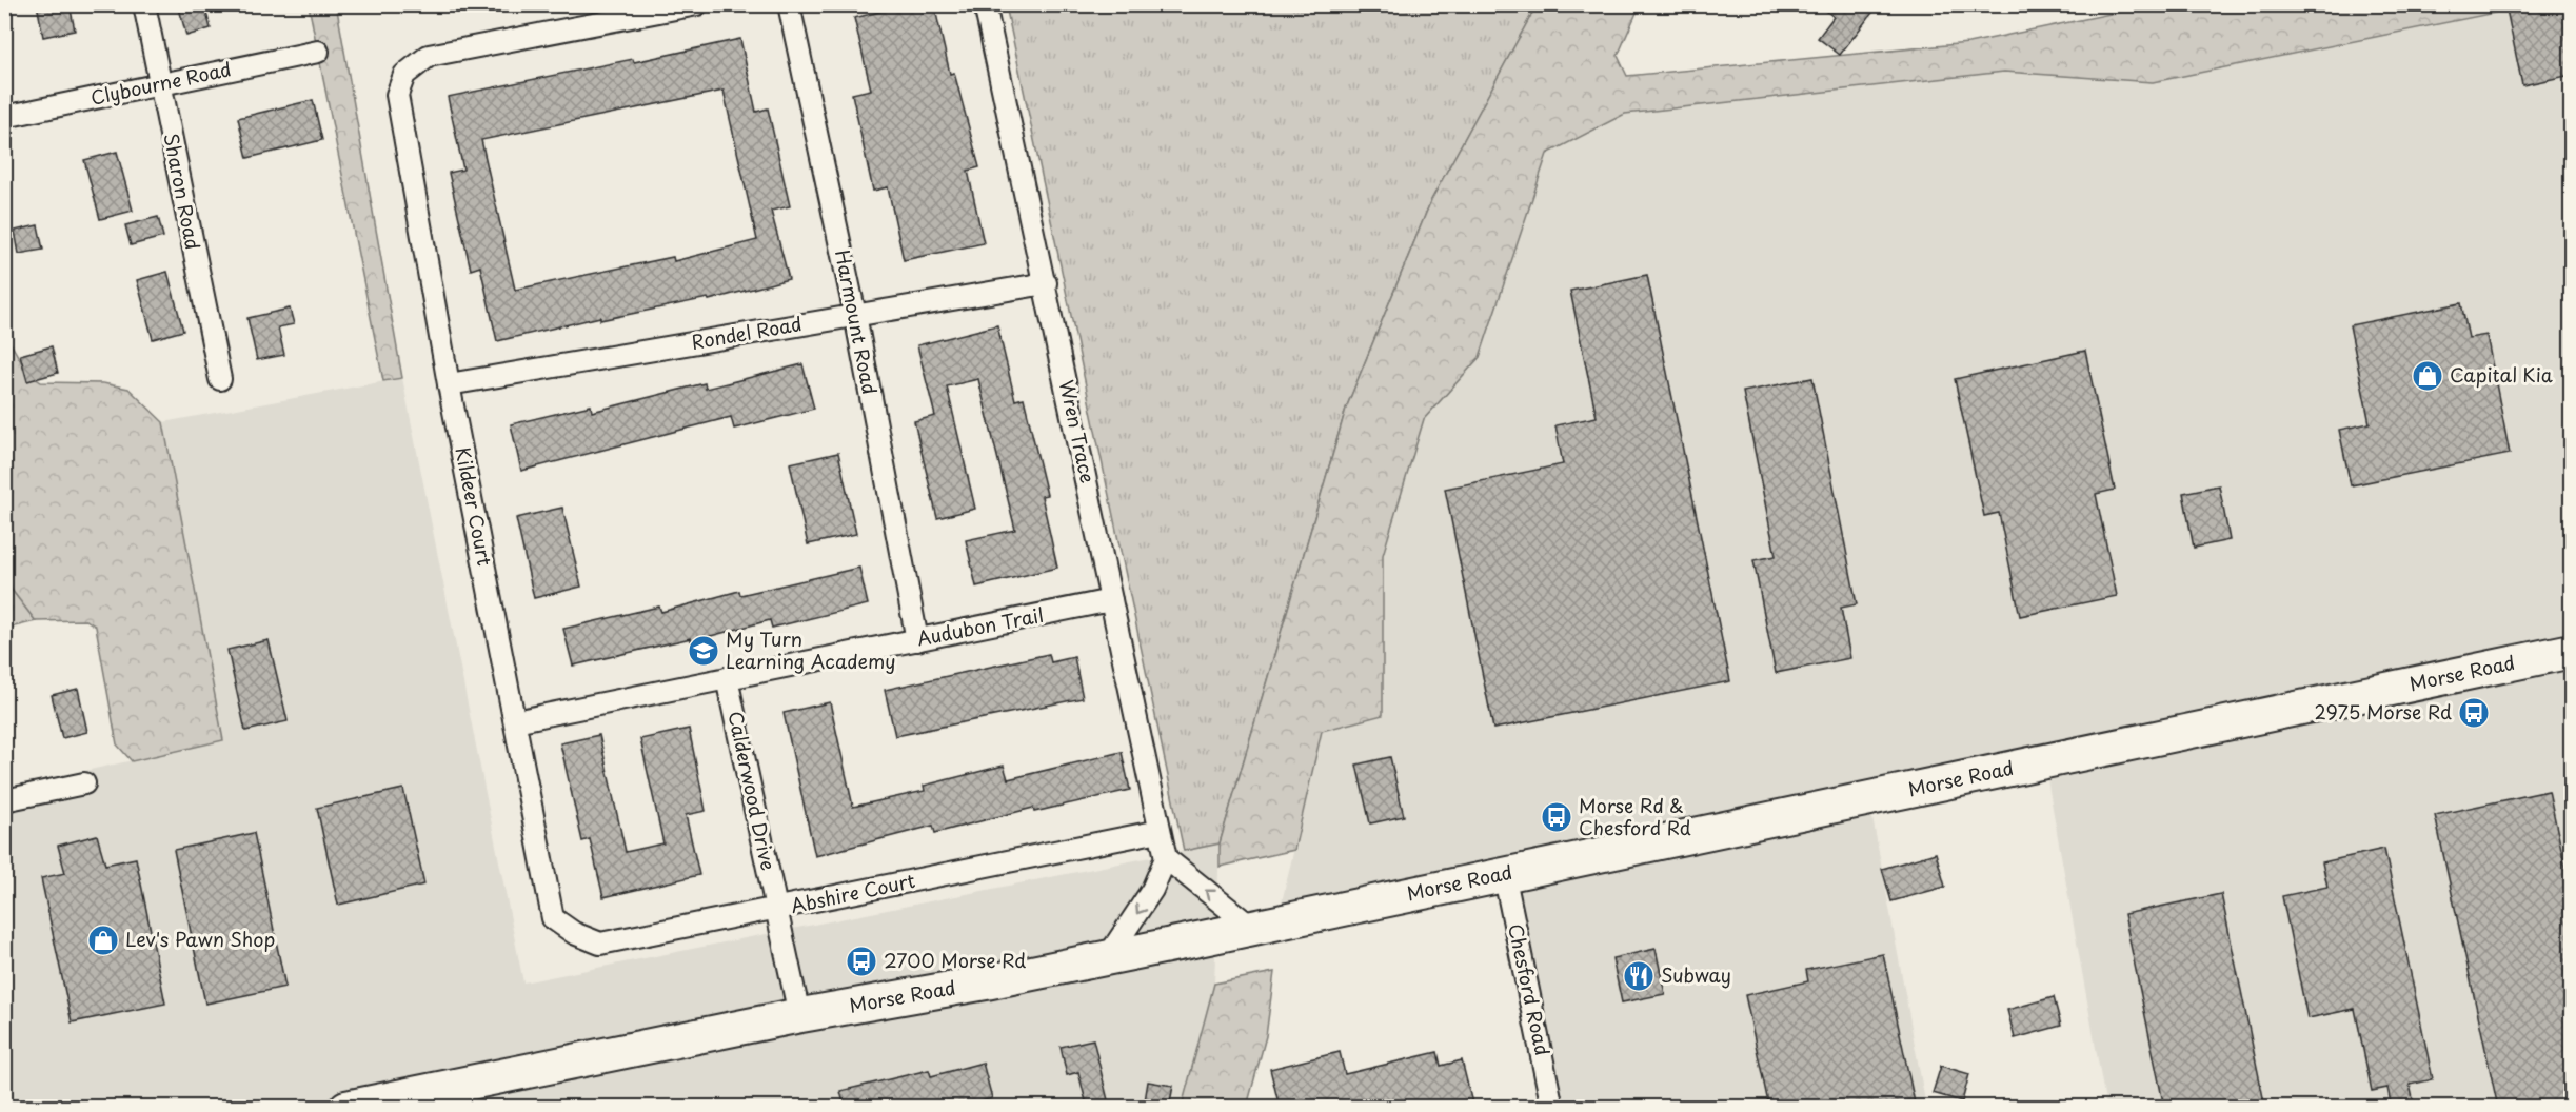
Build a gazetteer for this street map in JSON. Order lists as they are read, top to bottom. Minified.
{"streets":{"main road":["Morse Road"],"street":["Clybourne Road","Sharon Road","Harmount Road","Rondel Road","Wren Trace","Kildeer Court","Audubon Trail","Calderwood Drive","Abshire Court","Chesford Road"]},"crossings":[["Clybourne Road","Sharon Road"],["Harmount Road","Rondel Road"],["Harmount Road","Audubon Trail"],["Rondel Road","Wren Trace"],["Rondel Road","Kildeer Court"],["Wren Trace","Audubon Trail"],["Wren Trace","Abshire Court"],["Kildeer Court","Audubon Trail"],["Kildeer Court","Abshire Court"],["Audubon Trail","Calderwood Drive"],["Morse Road","Calderwood Drive"],["Morse Road","Chesford Road"],["Calderwood Drive","Abshire Court"]],"places":{"shop":["Capital Kia","Lev's Pawn Shop"],"school or university":["My Turn Learning Academy"],"bus stop":["2975 Morse Rd","Morse Rd & Chesford Rd","2700 Morse Rd"],"restaurant":["Subway"]}}
